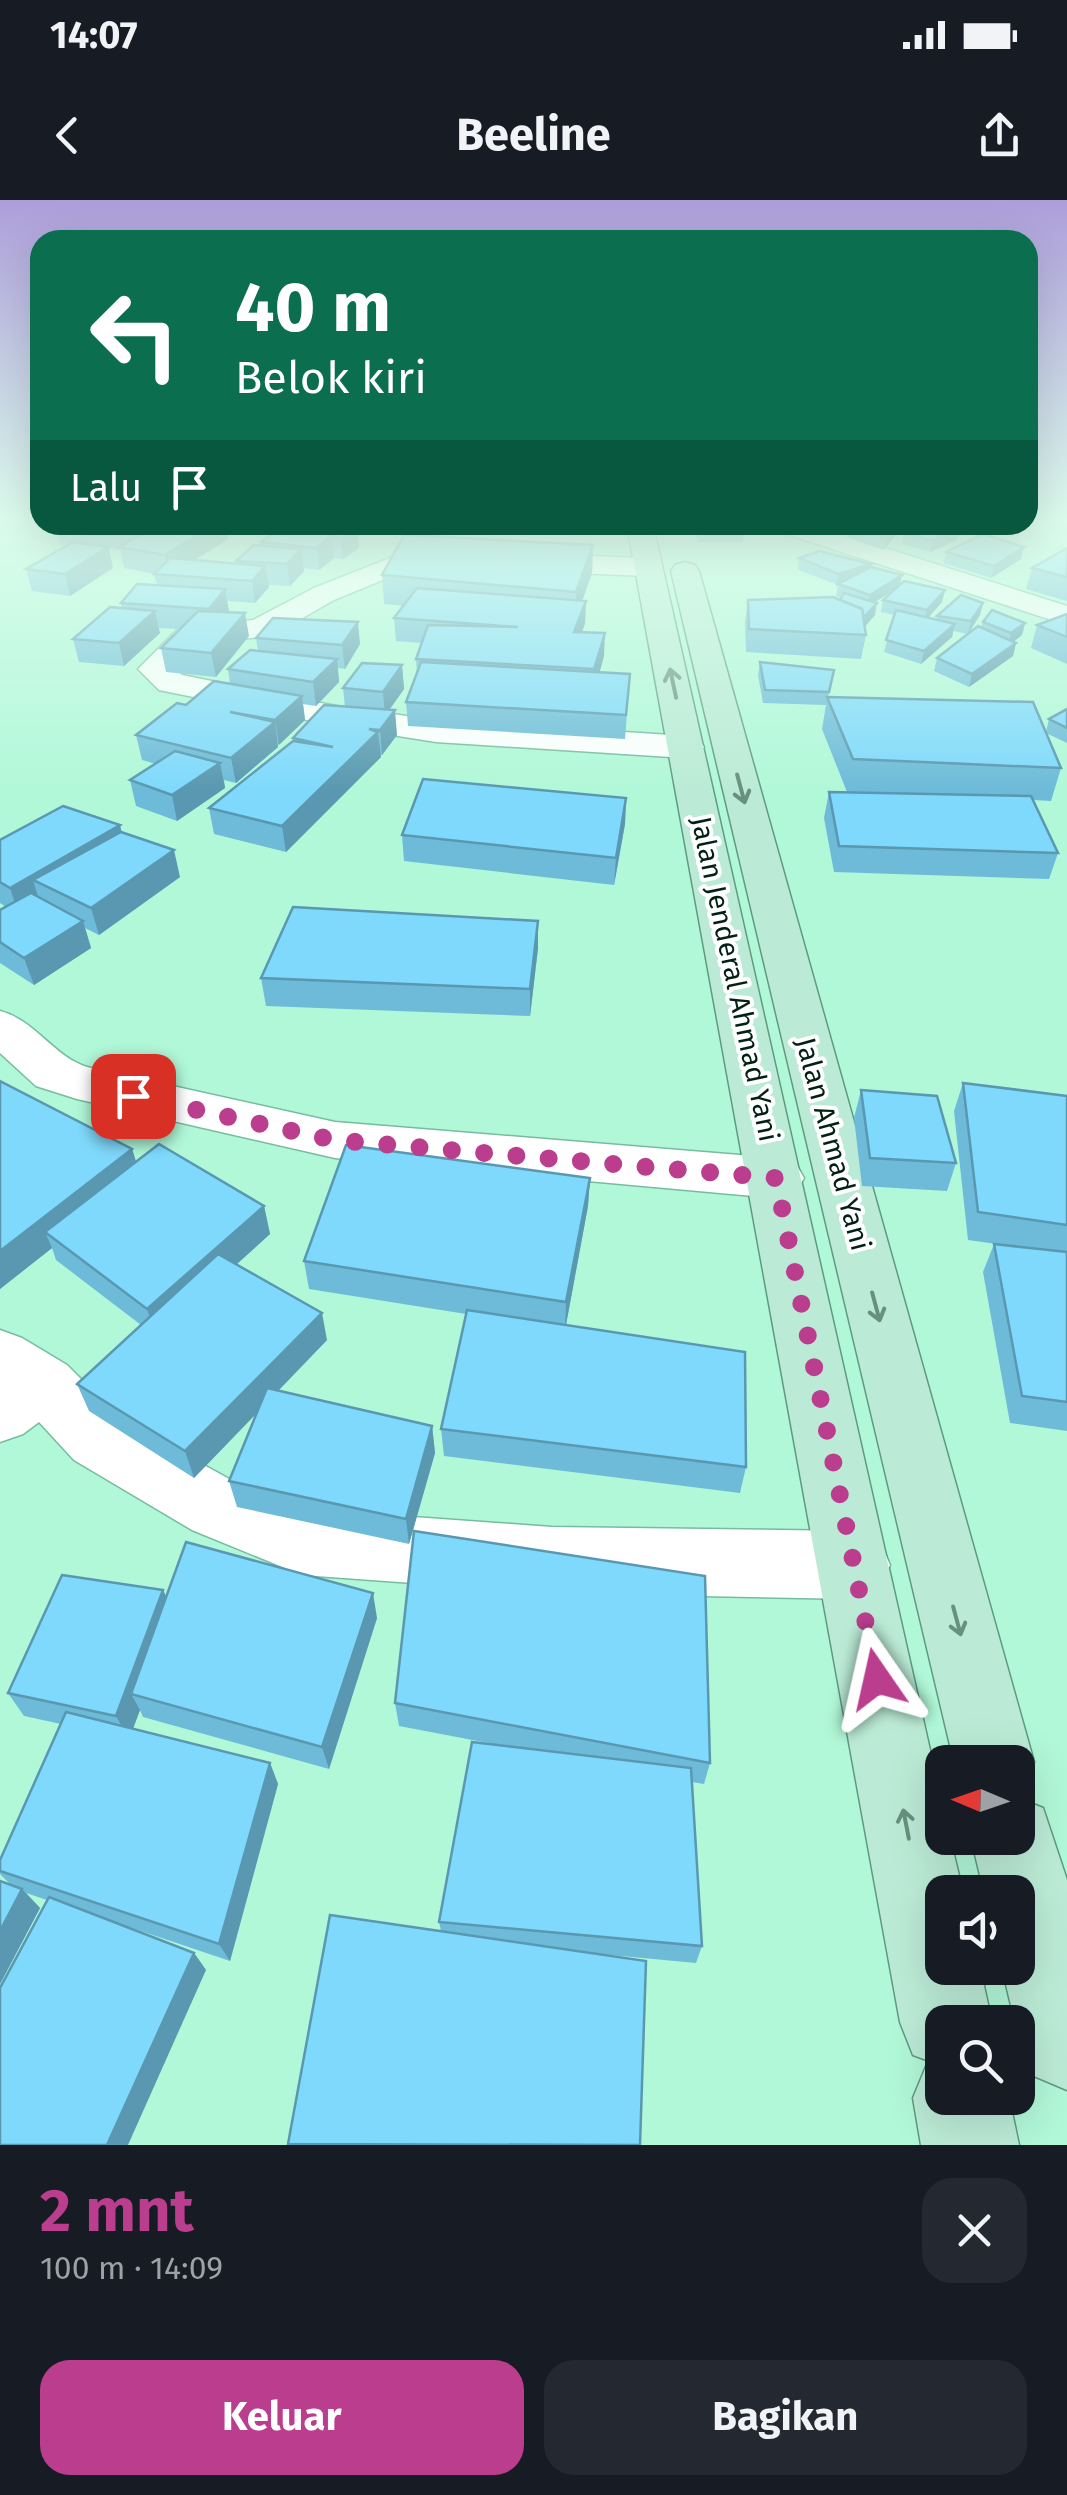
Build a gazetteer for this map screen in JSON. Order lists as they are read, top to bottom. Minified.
{"streets":{"main road":["Jalan Jenderal Ahmad Yani","Jalan Ahmad Yani"]},"one_way":["Jalan Jenderal Ahmad Yani","Jalan Ahmad Yani"],"north":"left","page":{"status":"14:07","header":"Beeline","turn":["40 m","Belok kiri"],"then":"Lalu","heading":["2 mnt","100 m · 14:09"],"buttons":["Keluar","Bagikan"]}}
